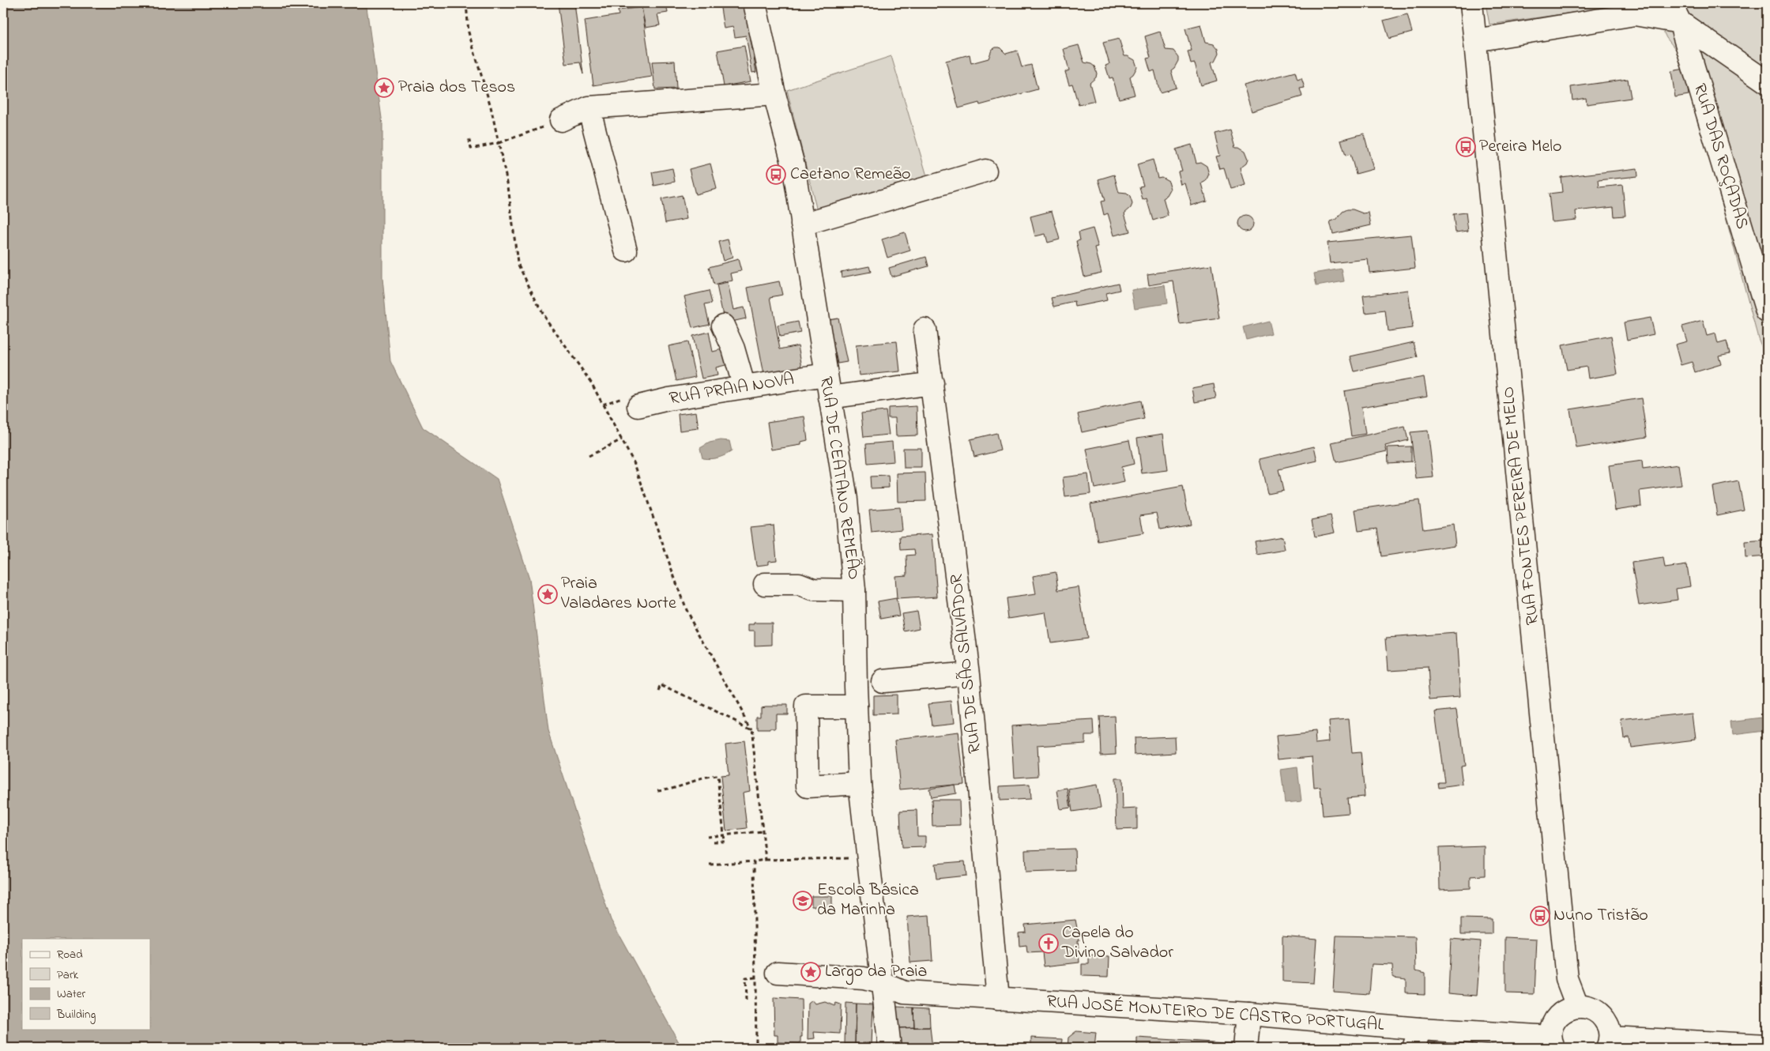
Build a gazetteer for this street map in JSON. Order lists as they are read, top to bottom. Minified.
{"streets":{"street":["RUA DAS ROÇADAS","RUA PRAIA NOVA","RUA DE CEATANO REMEÃO","RUA FONTES PEREIRA DE MELO","RUA DE SÃO SALVADOR","RUA JOSÉ MONTEIRO DE CASTRO PORTUGAL"]},"crossings":[["RUA PRAIA NOVA","RUA DE CEATANO REMEÃO"],["RUA DE CEATANO REMEÃO","RUA JOSÉ MONTEIRO DE CASTRO PORTUGAL"],["RUA DE SÃO SALVADOR","RUA JOSÉ MONTEIRO DE CASTRO PORTUGAL"]],"places":{"place":["Praia dos Tesos","Praia Valadares Norte","Largo da Praia"],"bus stop":["Pereira Melo","Caetano Remeão","Nuno Tristão"],"school or university":["Escola Básica da Marinha"],"church":["Capela do Divino Salvador"]},"legend":["Road","Park","Water","Building"]}
